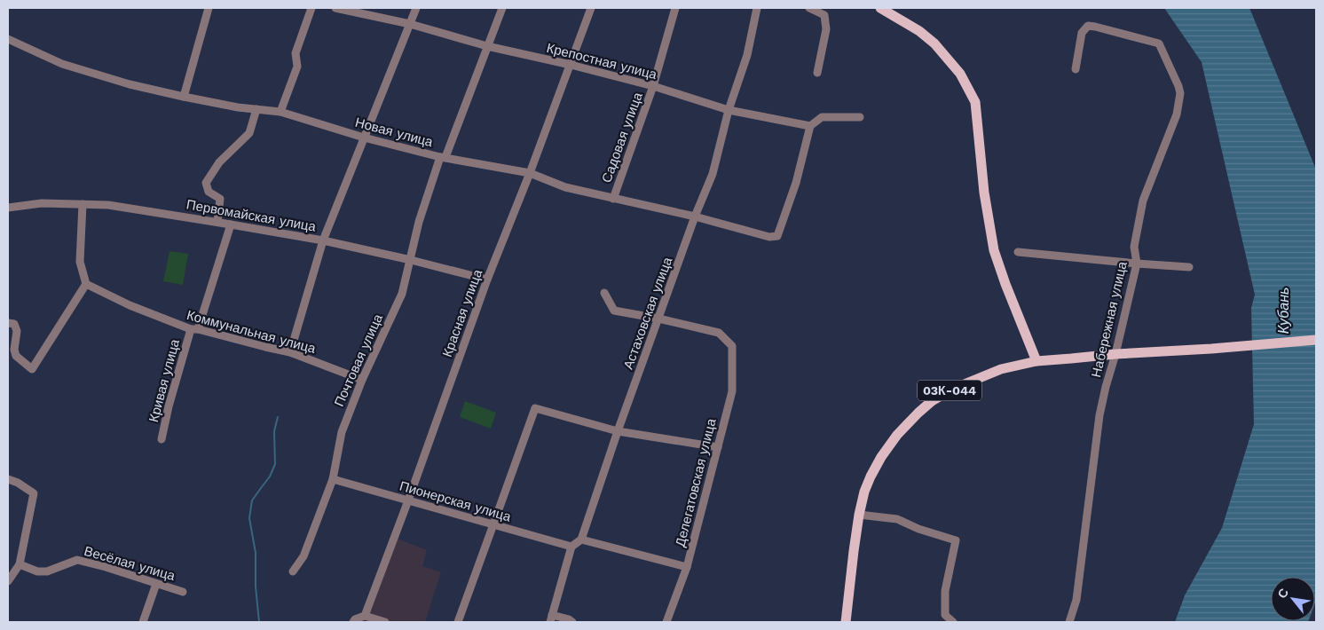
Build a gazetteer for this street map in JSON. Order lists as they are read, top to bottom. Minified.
{"streets":{"main road":["03К-044"],"street":["Крепостная улица","Новая улица","Садовая улица","Первомайская улица","Красная улица","Астаховская улица","Набережная улица","Коммунальная улица","Почтовая улица","Кривая улица","Делегатовская улица","Пионерская улица","Весёлая улица"]},"crossings":[["Крепостная улица","Новая улица"],["Крепостная улица","Садовая улица"],["Крепостная улица","Красная улица"],["Крепостная улица","Астаховская улица"],["Крепостная улица","Почтовая улица"],["Новая улица","Садовая улица"],["Новая улица","Красная улица"],["Новая улица","Астаховская улица"],["Новая улица","Почтовая улица"],["Первомайская улица","Красная улица"],["Первомайская улица","Почтовая улица"],["Первомайская улица","Кривая улица"],["Красная улица","Пионерская улица"],["Астаховская улица","Делегатовская улица"],["Набережная улица","03К-044"],["Коммунальная улица","Почтовая улица"],["Коммунальная улица","Кривая улица"],["Почтовая улица","Пионерская улица"]],"water":["Кубань"],"north":"top left"}
